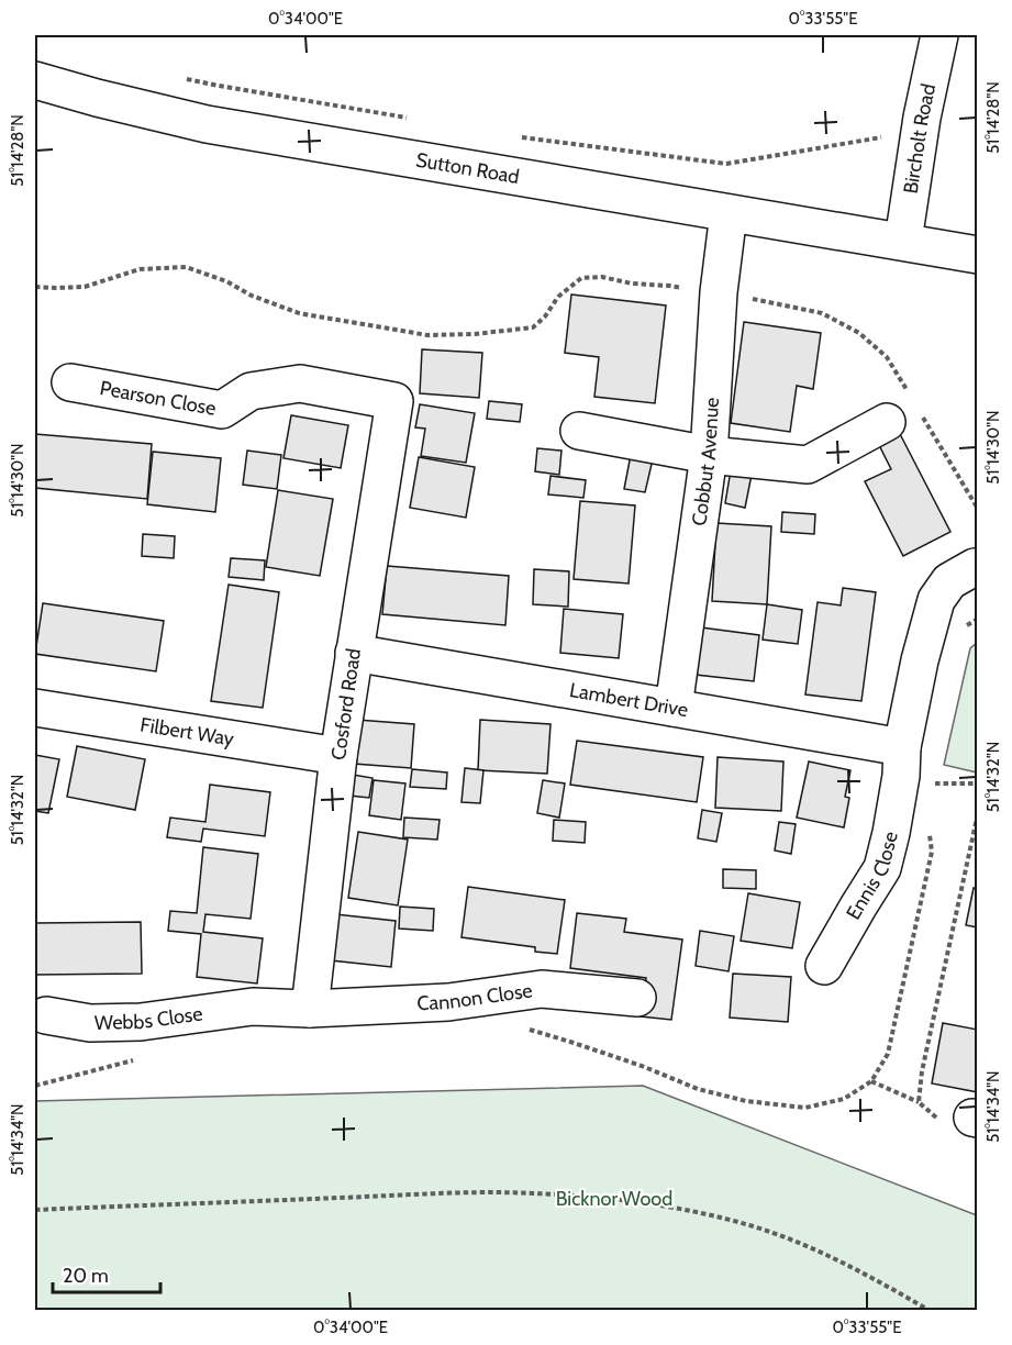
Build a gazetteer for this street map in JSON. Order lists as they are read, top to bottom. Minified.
{"streets":{"street":["Bircholt Road","Sutton Road","Pearson Close","Cobbut Avenue","Lambert Drive","Cosford Road","Filbert Way","Ennis Close","Cannon Close","Webbs Close"]},"crossings":[["Bircholt Road","Sutton Road"],["Sutton Road","Cobbut Avenue"],["Pearson Close","Cosford Road"],["Cobbut Avenue","Lambert Drive"],["Lambert Drive","Cosford Road"],["Lambert Drive","Ennis Close"],["Cosford Road","Filbert Way"],["Cosford Road","Cannon Close"],["Cannon Close","Webbs Close"]],"parks":["Bicknor Wood"],"scale_bar":"20 m","coordinates":["0°34'00\"E","0°33'55\"E","51°14'28\"N","51°14'30\"N","51°14'32\"N","51°14'34\"N"]}
